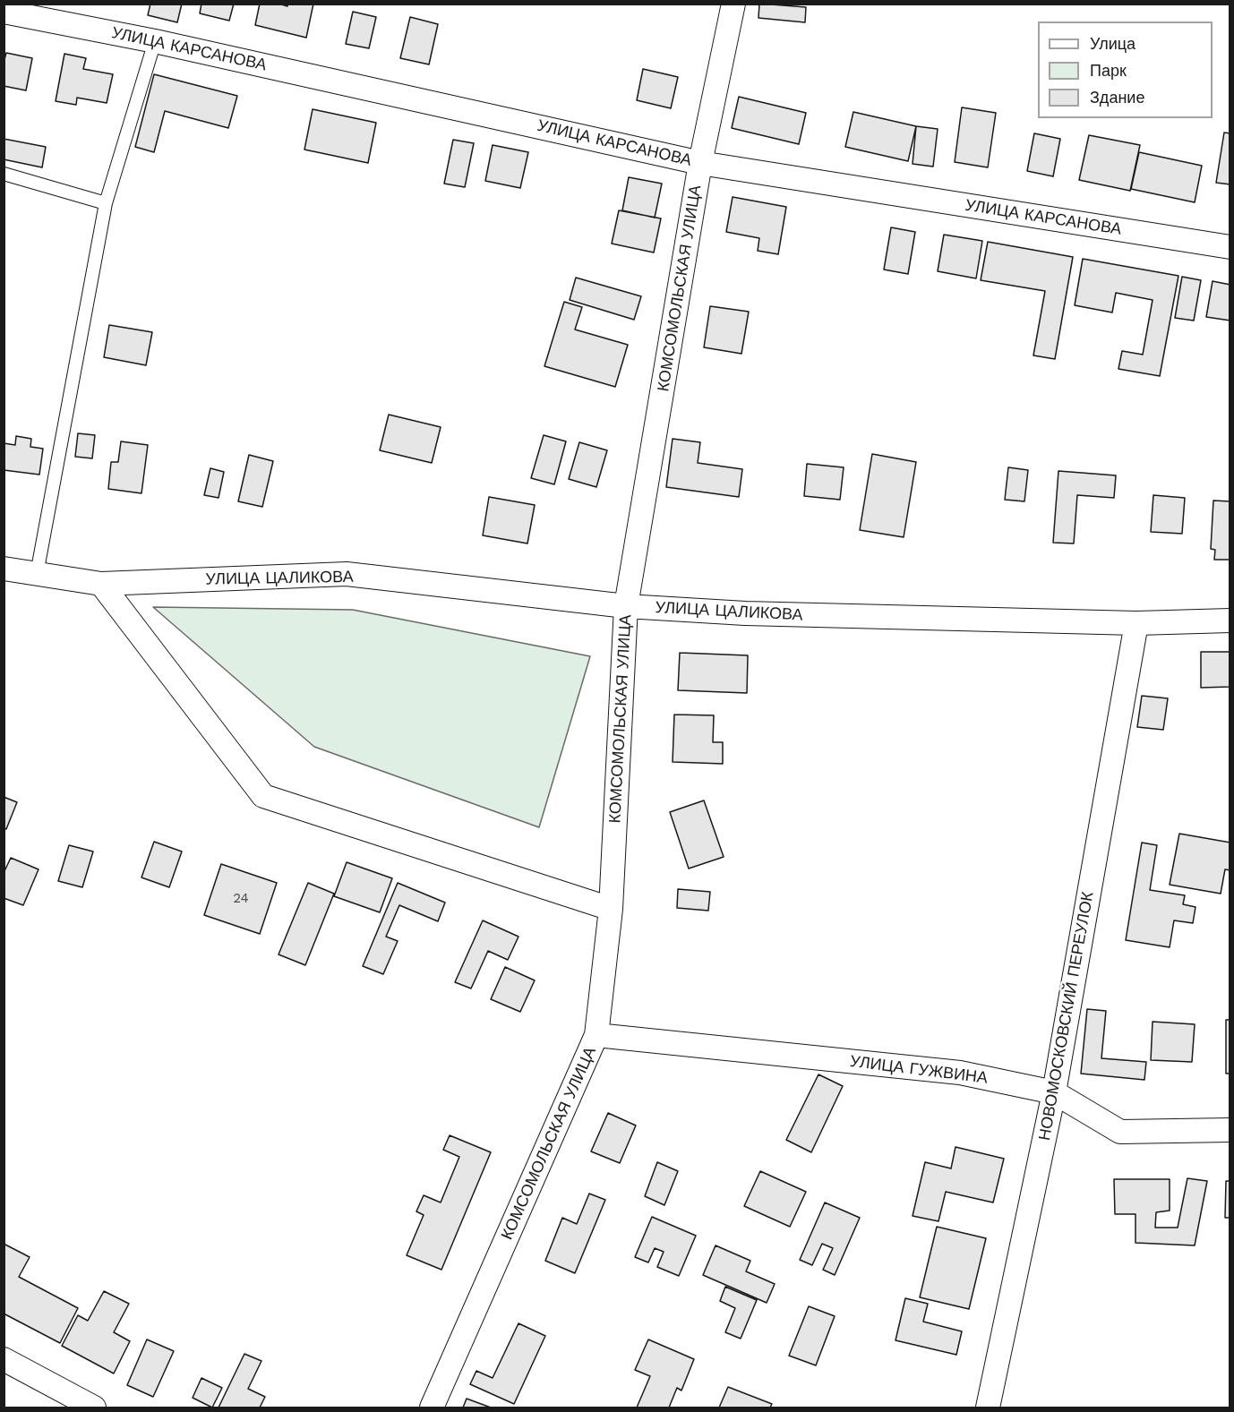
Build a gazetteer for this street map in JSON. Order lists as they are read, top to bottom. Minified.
{"streets":{"street":["УЛИЦА КАРСАНОВА","КОМСОМОЛЬСКАЯ УЛИЦА","УЛИЦА ЦАЛИКОВА","НОВОМОСКОВСКИЙ ПЕРЕУЛОК","УЛИЦА ГУЖВИНА"]},"crossings":[["УЛИЦА КАРСАНОВА","КОМСОМОЛЬСКАЯ УЛИЦА"],["КОМСОМОЛЬСКАЯ УЛИЦА","УЛИЦА ЦАЛИКОВА"],["КОМСОМОЛЬСКАЯ УЛИЦА","УЛИЦА ГУЖВИНА"],["УЛИЦА ЦАЛИКОВА","НОВОМОСКОВСКИЙ ПЕРЕУЛОК"],["НОВОМОСКОВСКИЙ ПЕРЕУЛОК","УЛИЦА ГУЖВИНА"]],"house_numbers":["24"],"legend":["Улица","Парк","Здание"]}
